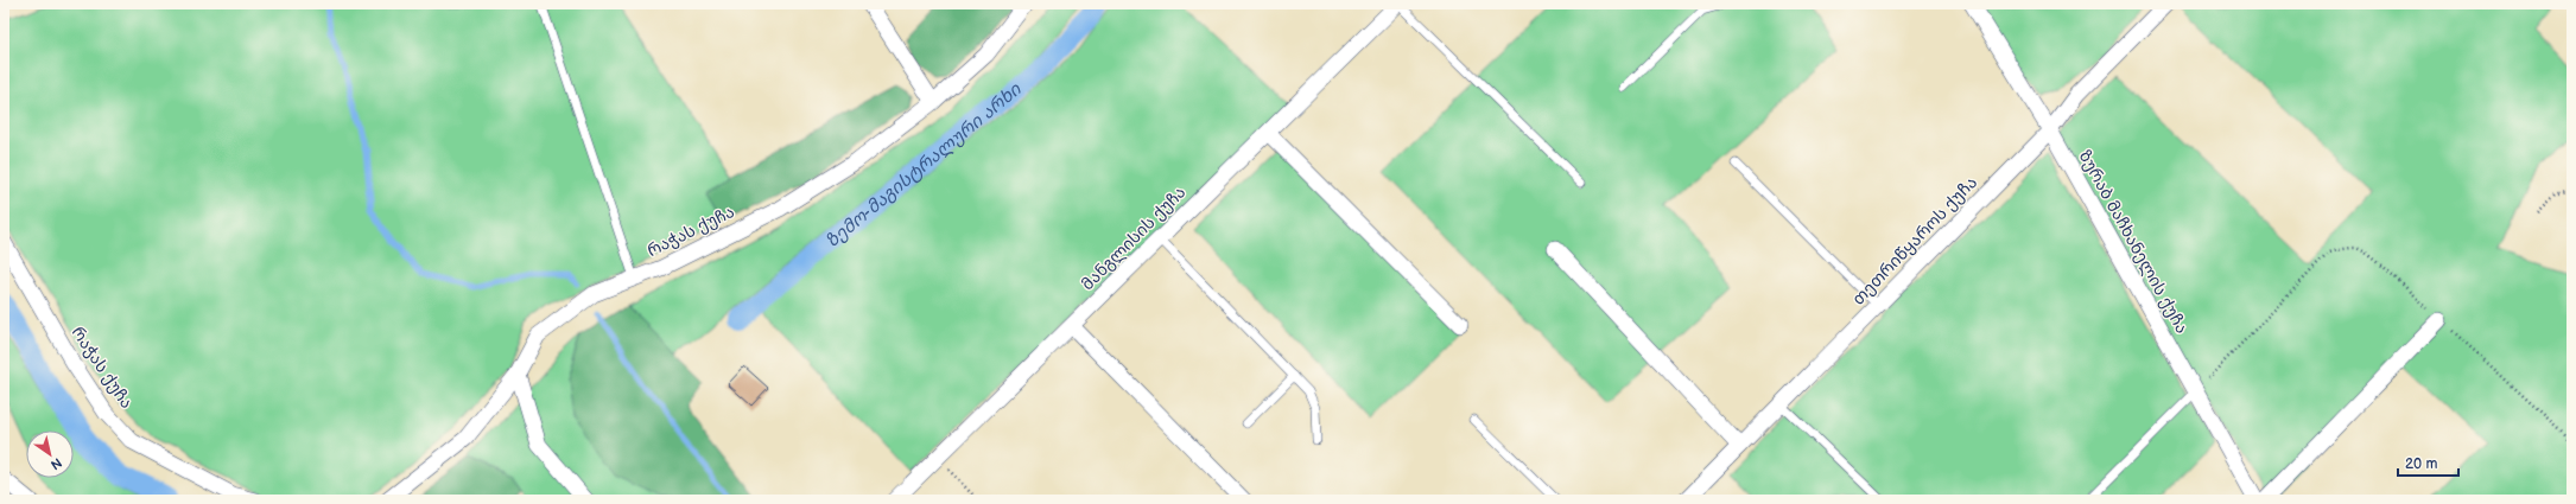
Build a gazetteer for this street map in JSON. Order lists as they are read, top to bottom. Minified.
{"streets":{"street":["რაჭას ქუჩა","მანგლისის ქუჩა","თეთრიწყაროს ქუჩა","ზურაბ მაჩხანელის ქუჩა"]},"crossings":[["თეთრიწყაროს ქუჩა","ზურაბ მაჩხანელის ქუჩა"]],"water":["ზემო-მაგისტრალური არხი"],"scale_bar":"20 m","north":"bottom right"}
